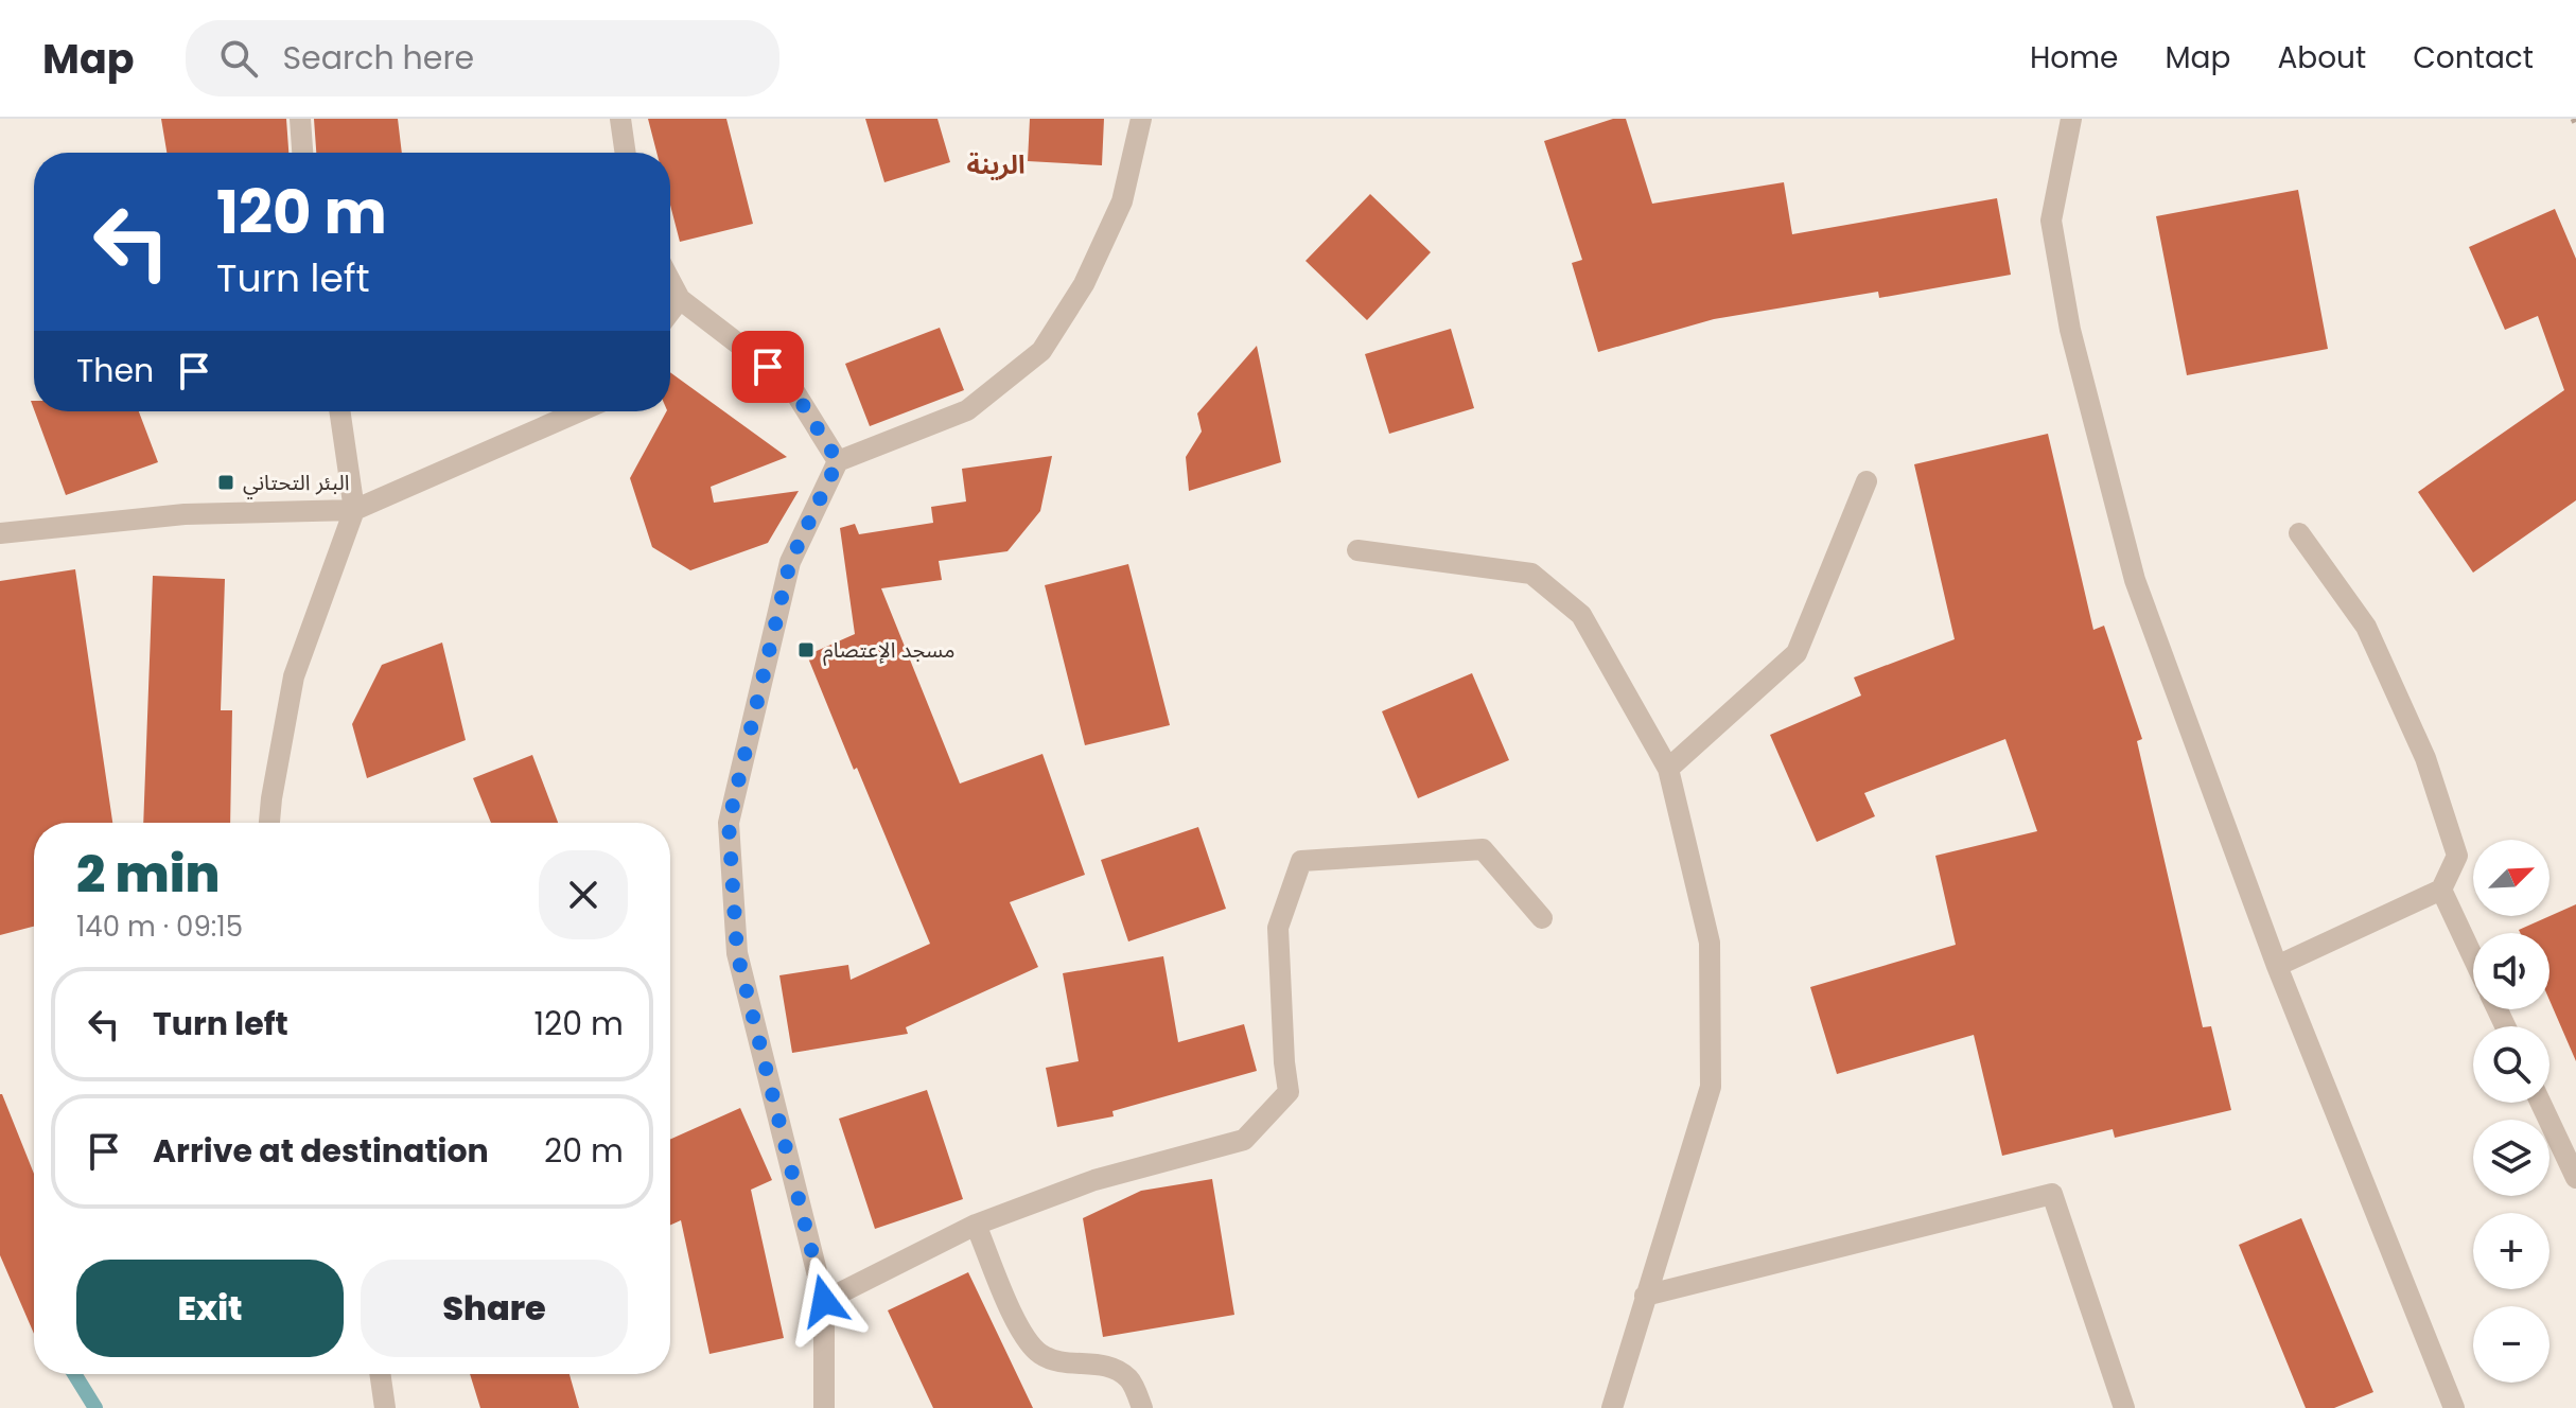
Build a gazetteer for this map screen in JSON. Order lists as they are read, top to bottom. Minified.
{"districts":["الرينة"],"places":{"transit":["البئر التحتاني","مسجد الإعتصام"]},"north":"top right","page":{"header":"Map","search":"Search here","nav":["Home","Map","About","Contact"],"turn":["120 m","Turn left"],"then":"Then","heading":["2 min","140 m · 09:15"],"map_buttons":["+","−"],"list":[{"name":"Turn left","value":"120 m"},{"name":"Arrive at destination","value":"20 m"}],"buttons":["Exit","Share"]}}
